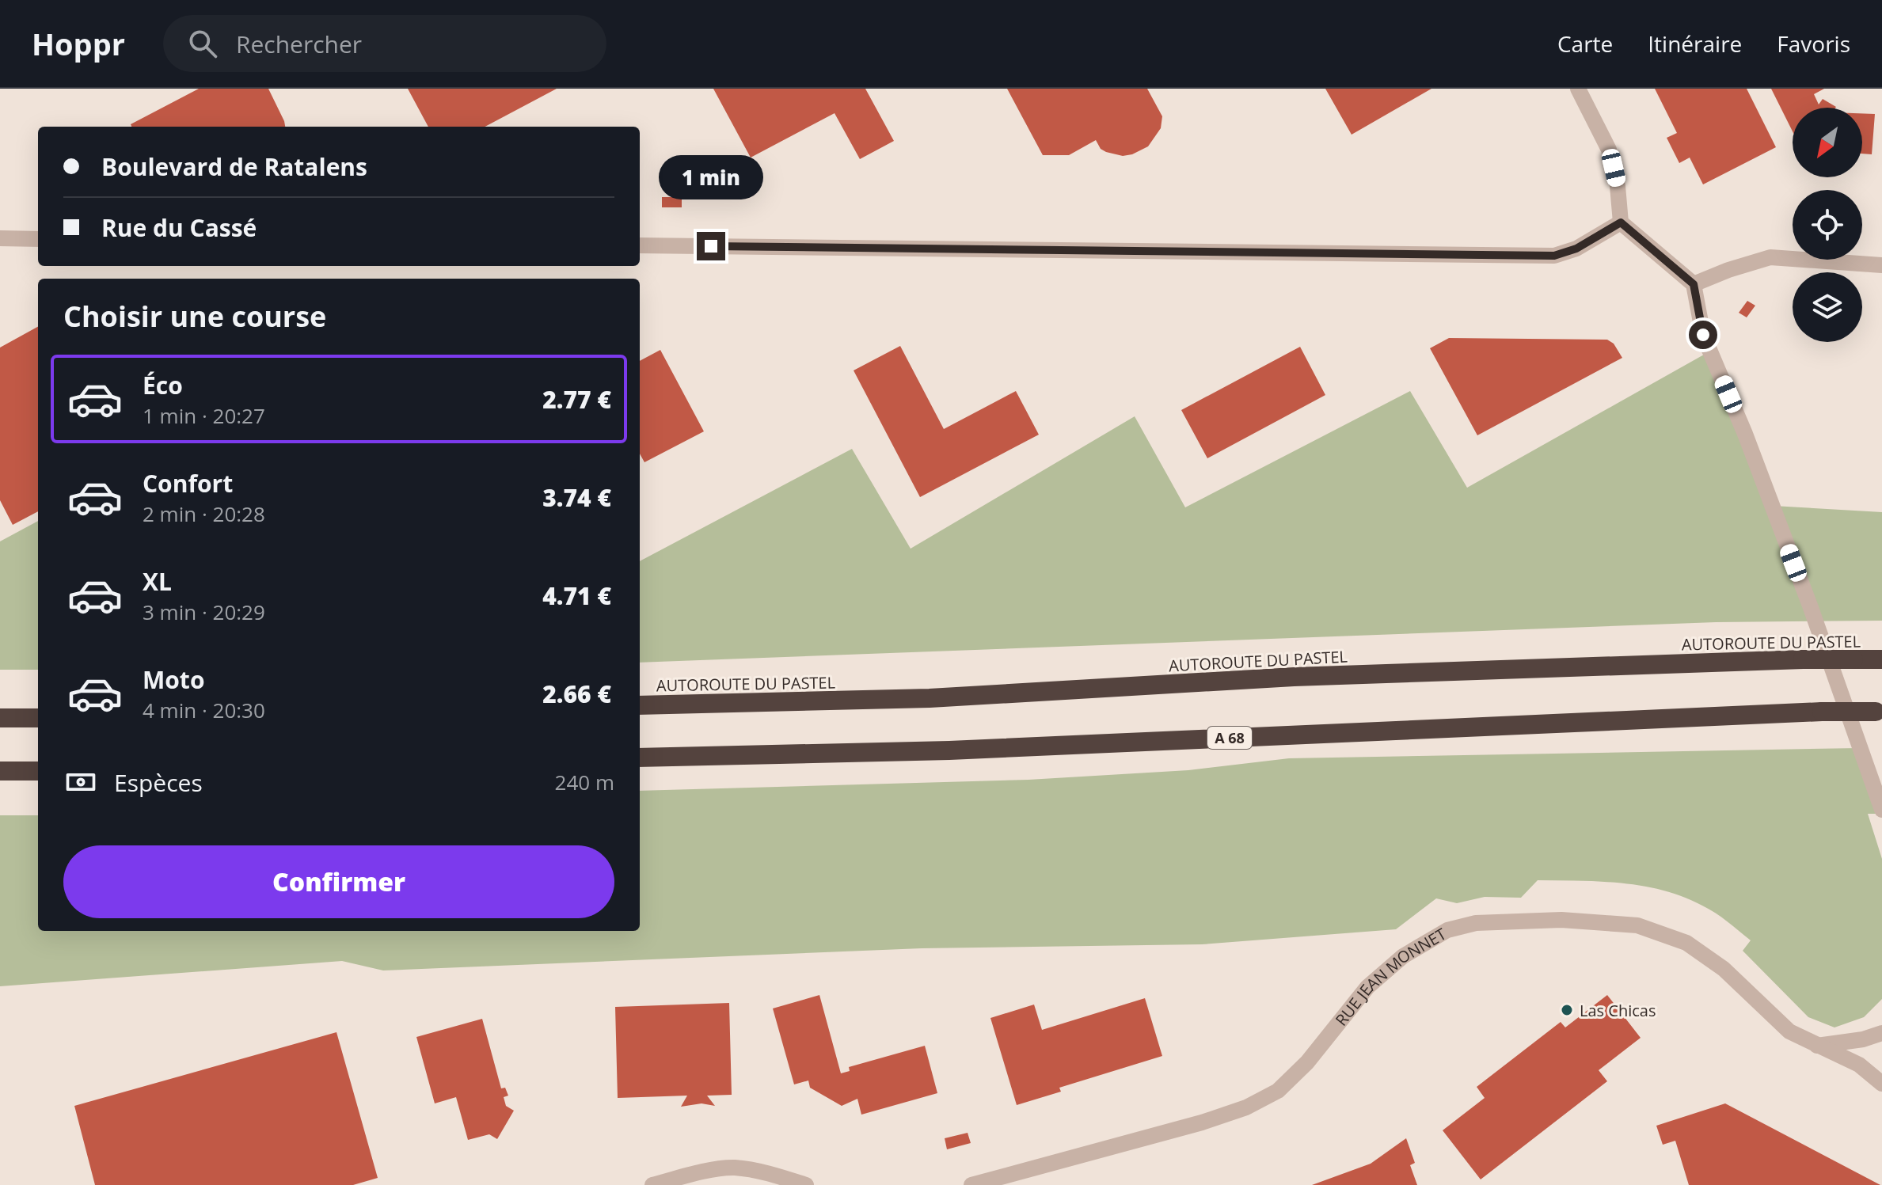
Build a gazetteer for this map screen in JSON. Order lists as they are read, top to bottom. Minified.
{"streets":{"highway":["AUTOROUTE DU PASTEL","A 68"],"street":["RUE JEAN MONNET"]},"places":["Las Chicas"],"north":"bottom left","page":{"header":"Hoppr","search":"Rechercher","nav":["Carte","Itinéraire","Favoris"],"banner":["Boulevard de Ratalens","Rue du Cassé"],"bubble":"1 min","heading":"Choisir une course","list":[{"name":"Éco","note":"1 min · 20:27","value":"2.77 €"},{"name":"Confort","note":"2 min · 20:28","value":"3.74 €"},{"name":"XL","note":"3 min · 20:29","value":"4.71 €"},{"name":"Moto","note":"4 min · 20:30","value":"2.66 €"}],"pay":["Espèces","240 m"],"buttons":"Confirmer"}}
